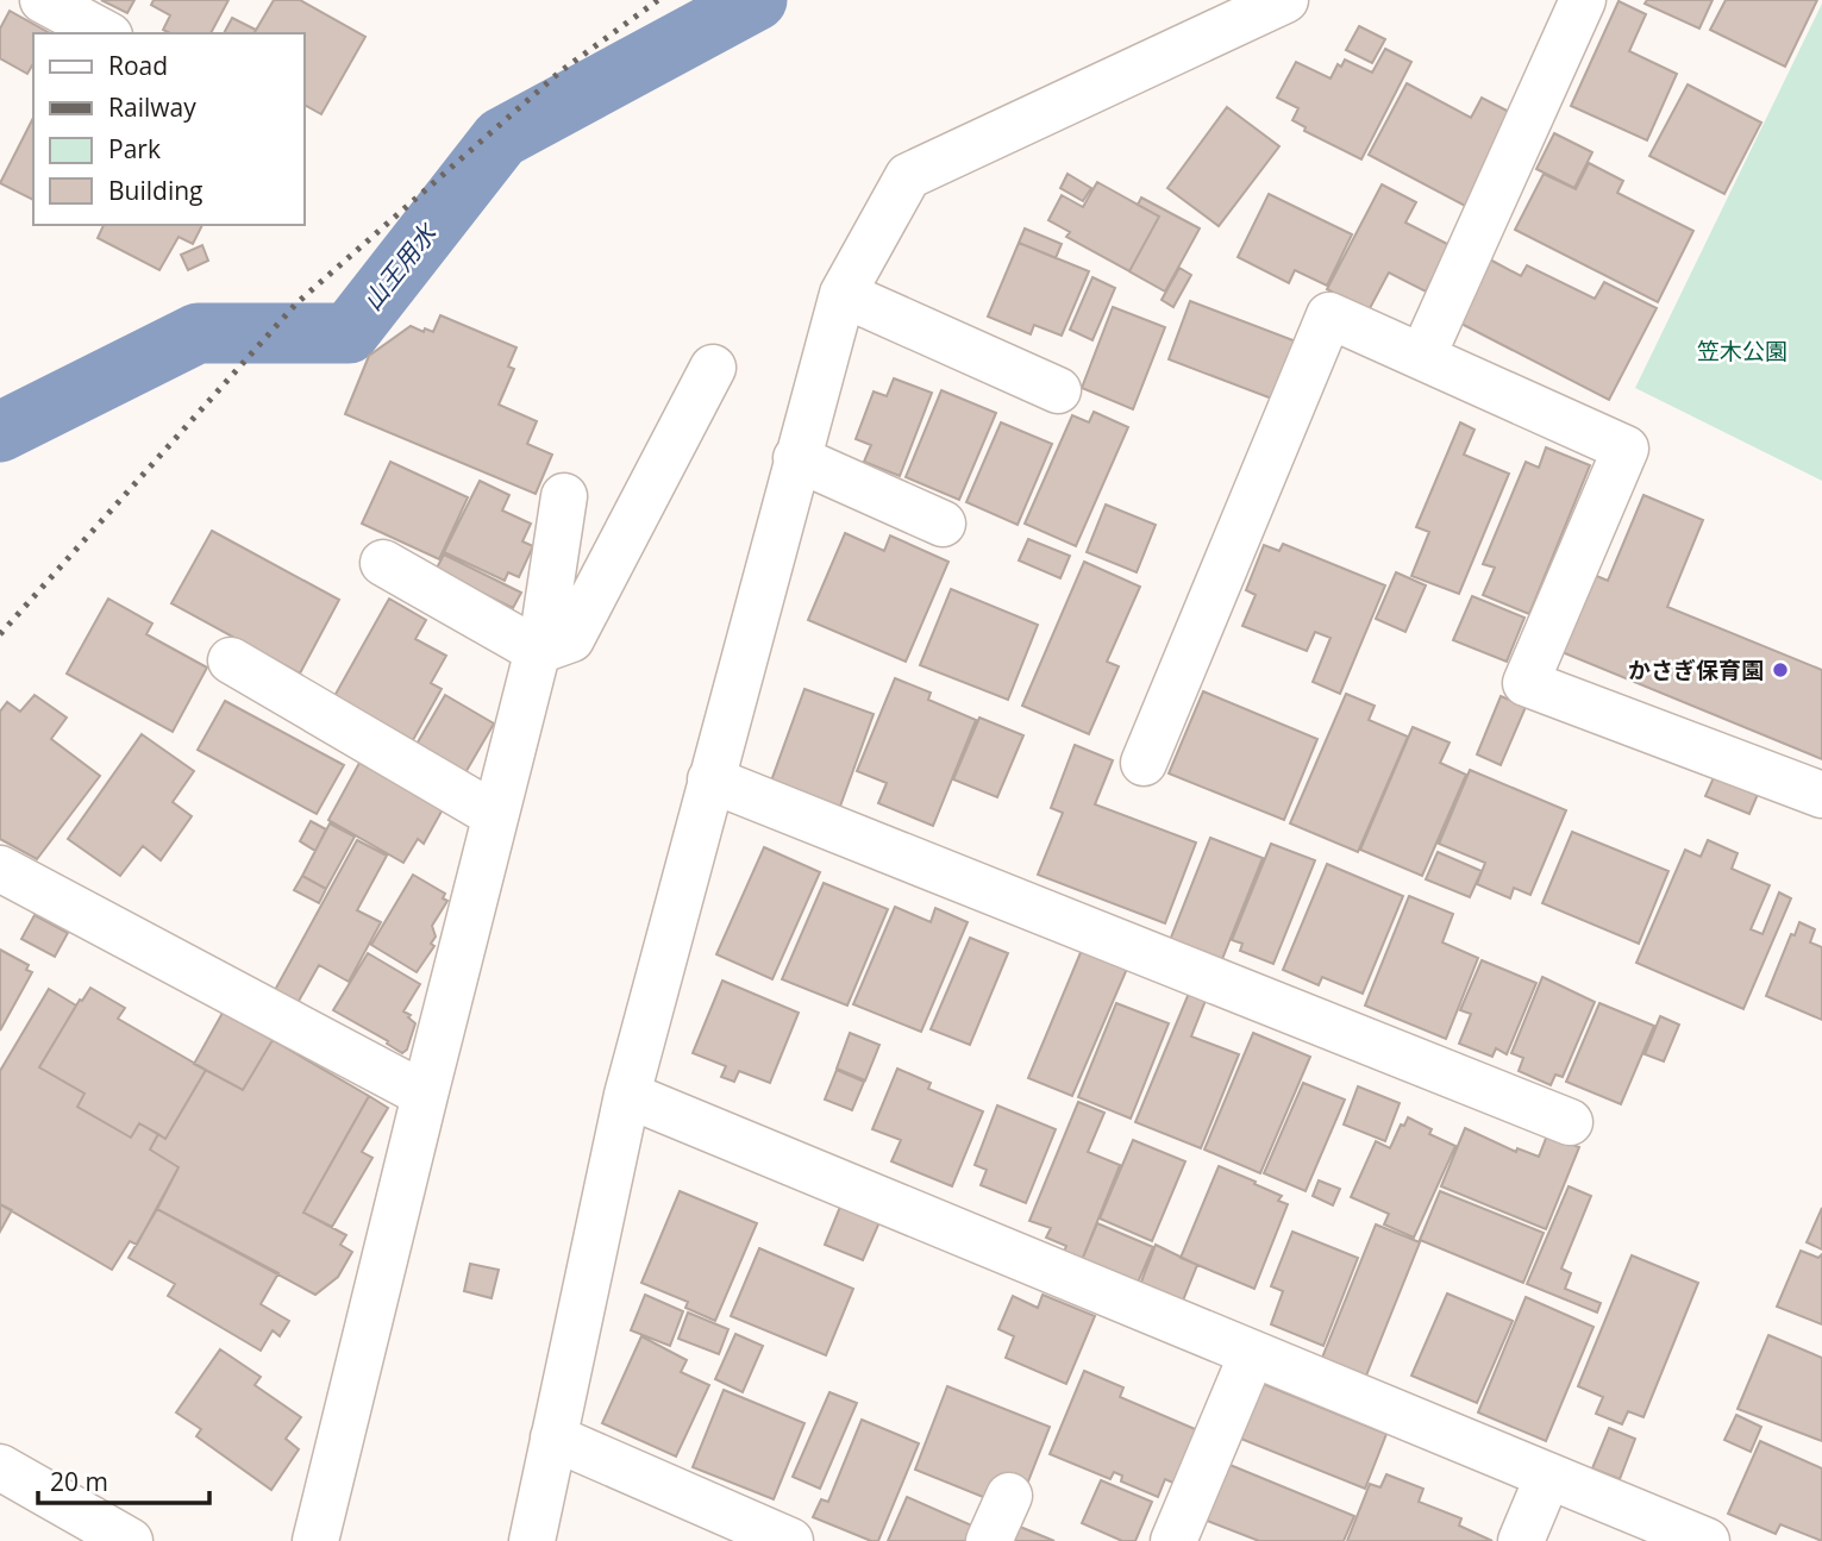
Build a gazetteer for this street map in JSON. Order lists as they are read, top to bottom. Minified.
{"water":["山王用水"],"parks":["笠木公園"],"places":["かさぎ保育園"],"legend":["Road","Railway","Park","Building"],"scale_bar":"20 m"}
